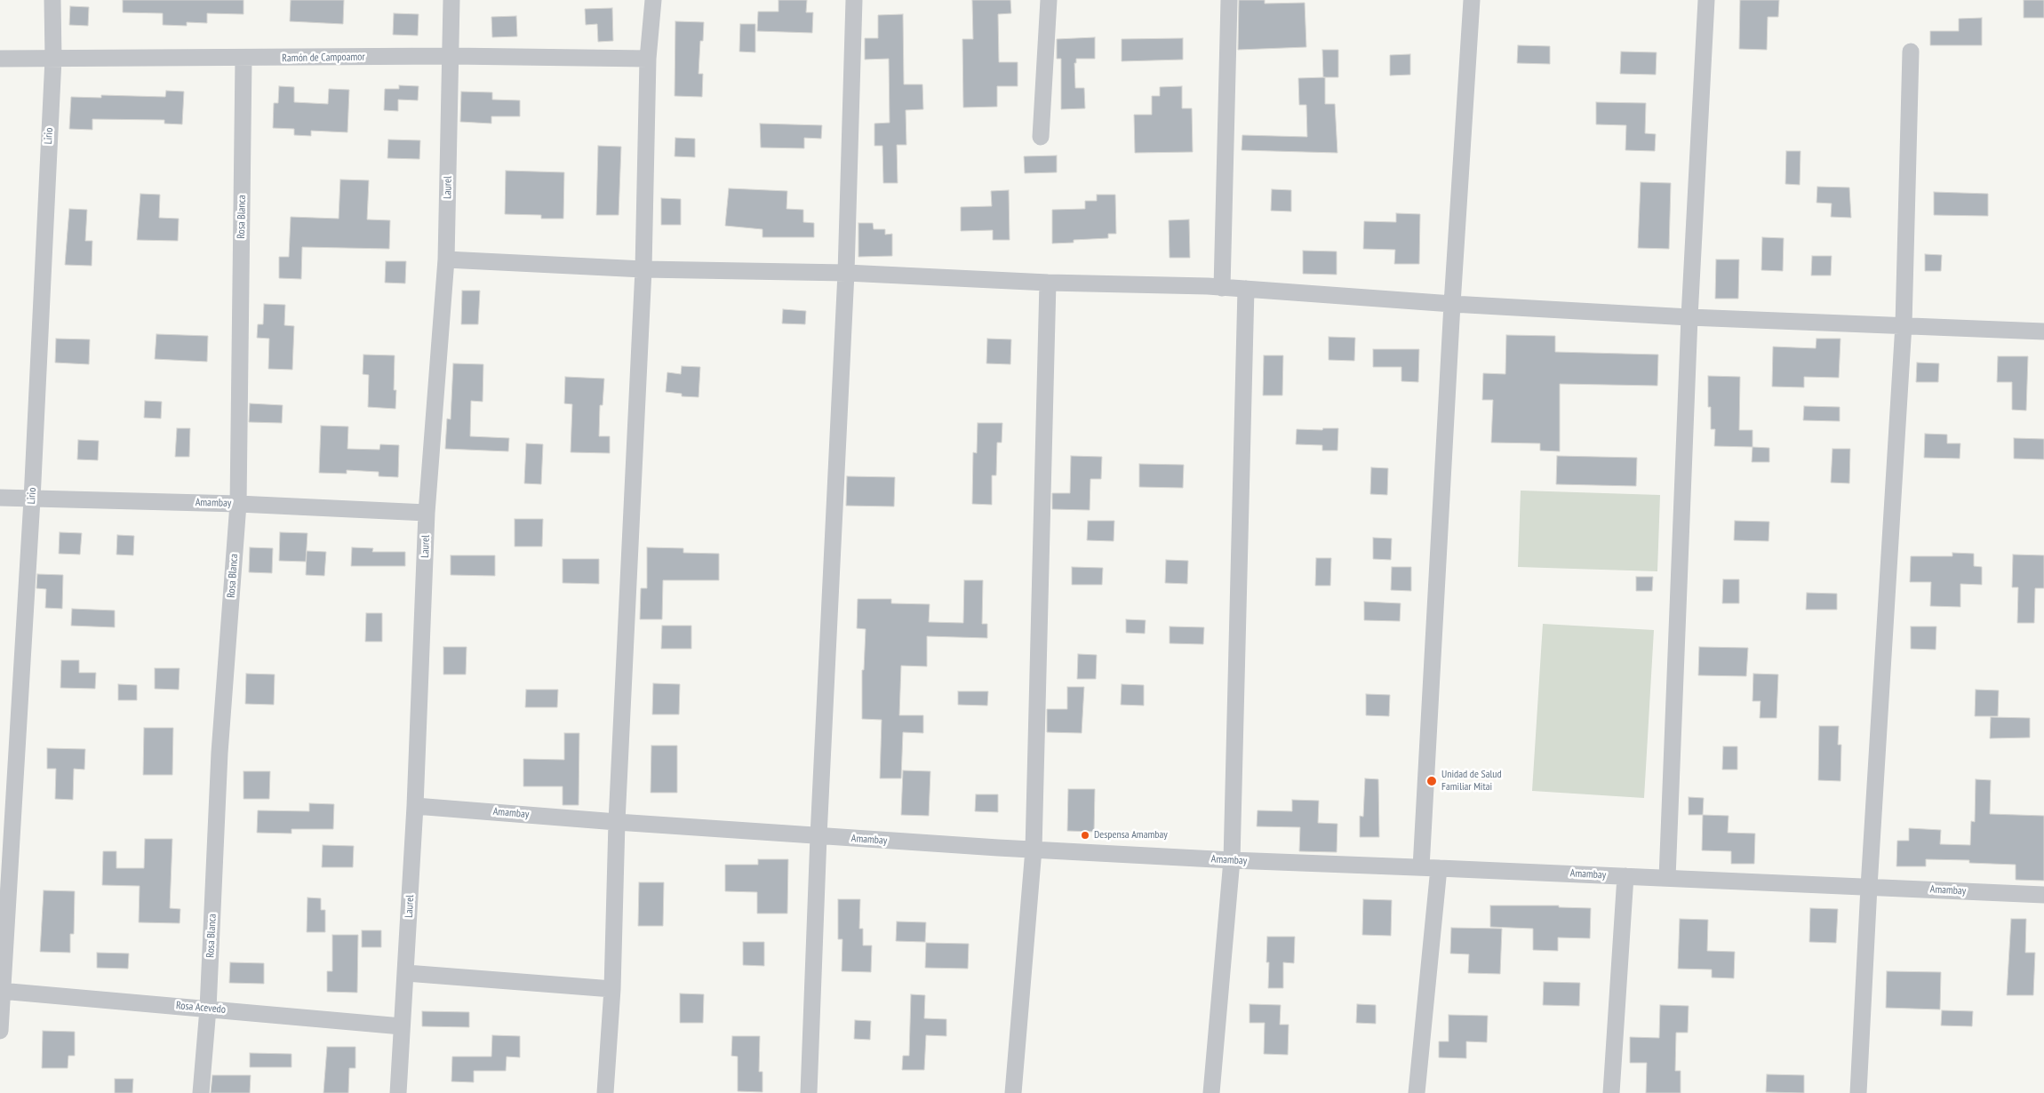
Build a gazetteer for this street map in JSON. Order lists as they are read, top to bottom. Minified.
{"streets":{"street":["Ramón de Campoamor","Lirio","Laurel","Rosa Blanca","Amambay","Rosa Acevedo"]},"crossings":[["Ramón de Campoamor","Lirio"],["Ramón de Campoamor","Laurel"],["Ramón de Campoamor","Rosa Blanca"],["Lirio","Amambay"],["Lirio","Rosa Acevedo"],["Laurel","Amambay"],["Laurel","Rosa Acevedo"],["Rosa Blanca","Amambay"],["Rosa Blanca","Rosa Acevedo"]],"places":["Unidad de Salud Familiar Mitai","Despensa Amambay"]}
